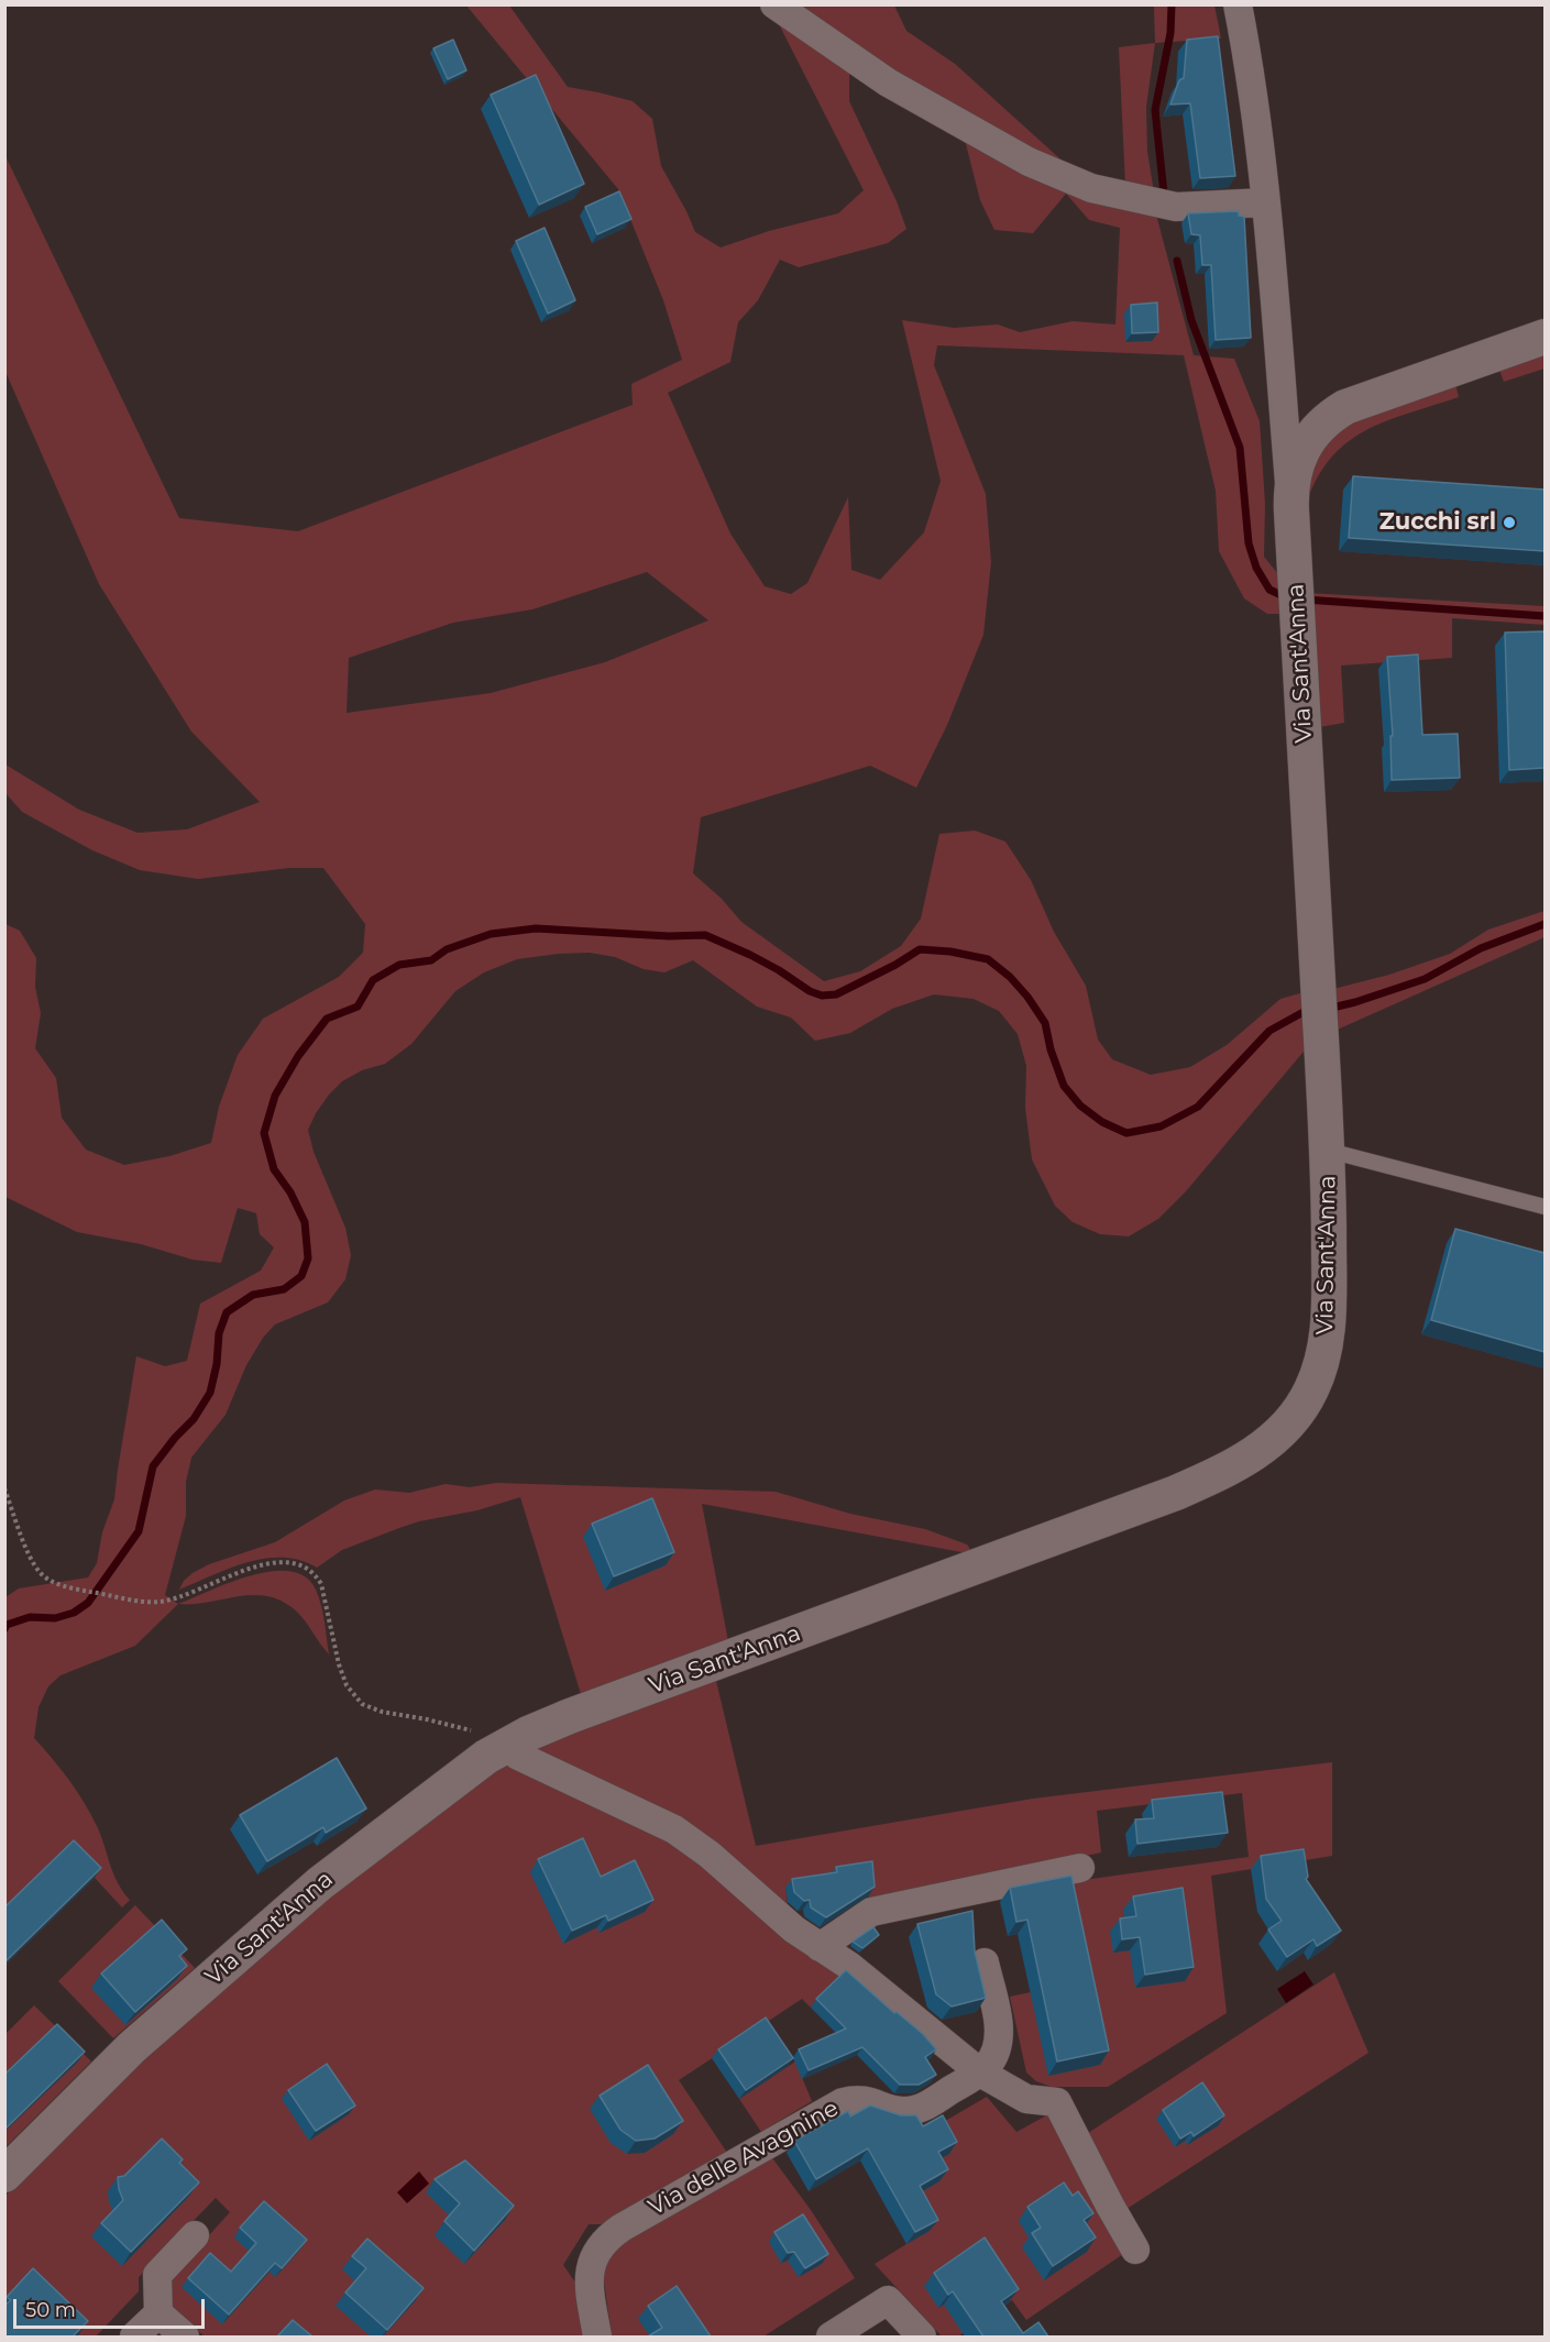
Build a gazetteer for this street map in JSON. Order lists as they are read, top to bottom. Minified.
{"streets":{"street":["Via Sant'Anna","Via delle Avagnine"]},"places":["Zucchi srl"],"scale_bar":"50 m"}
